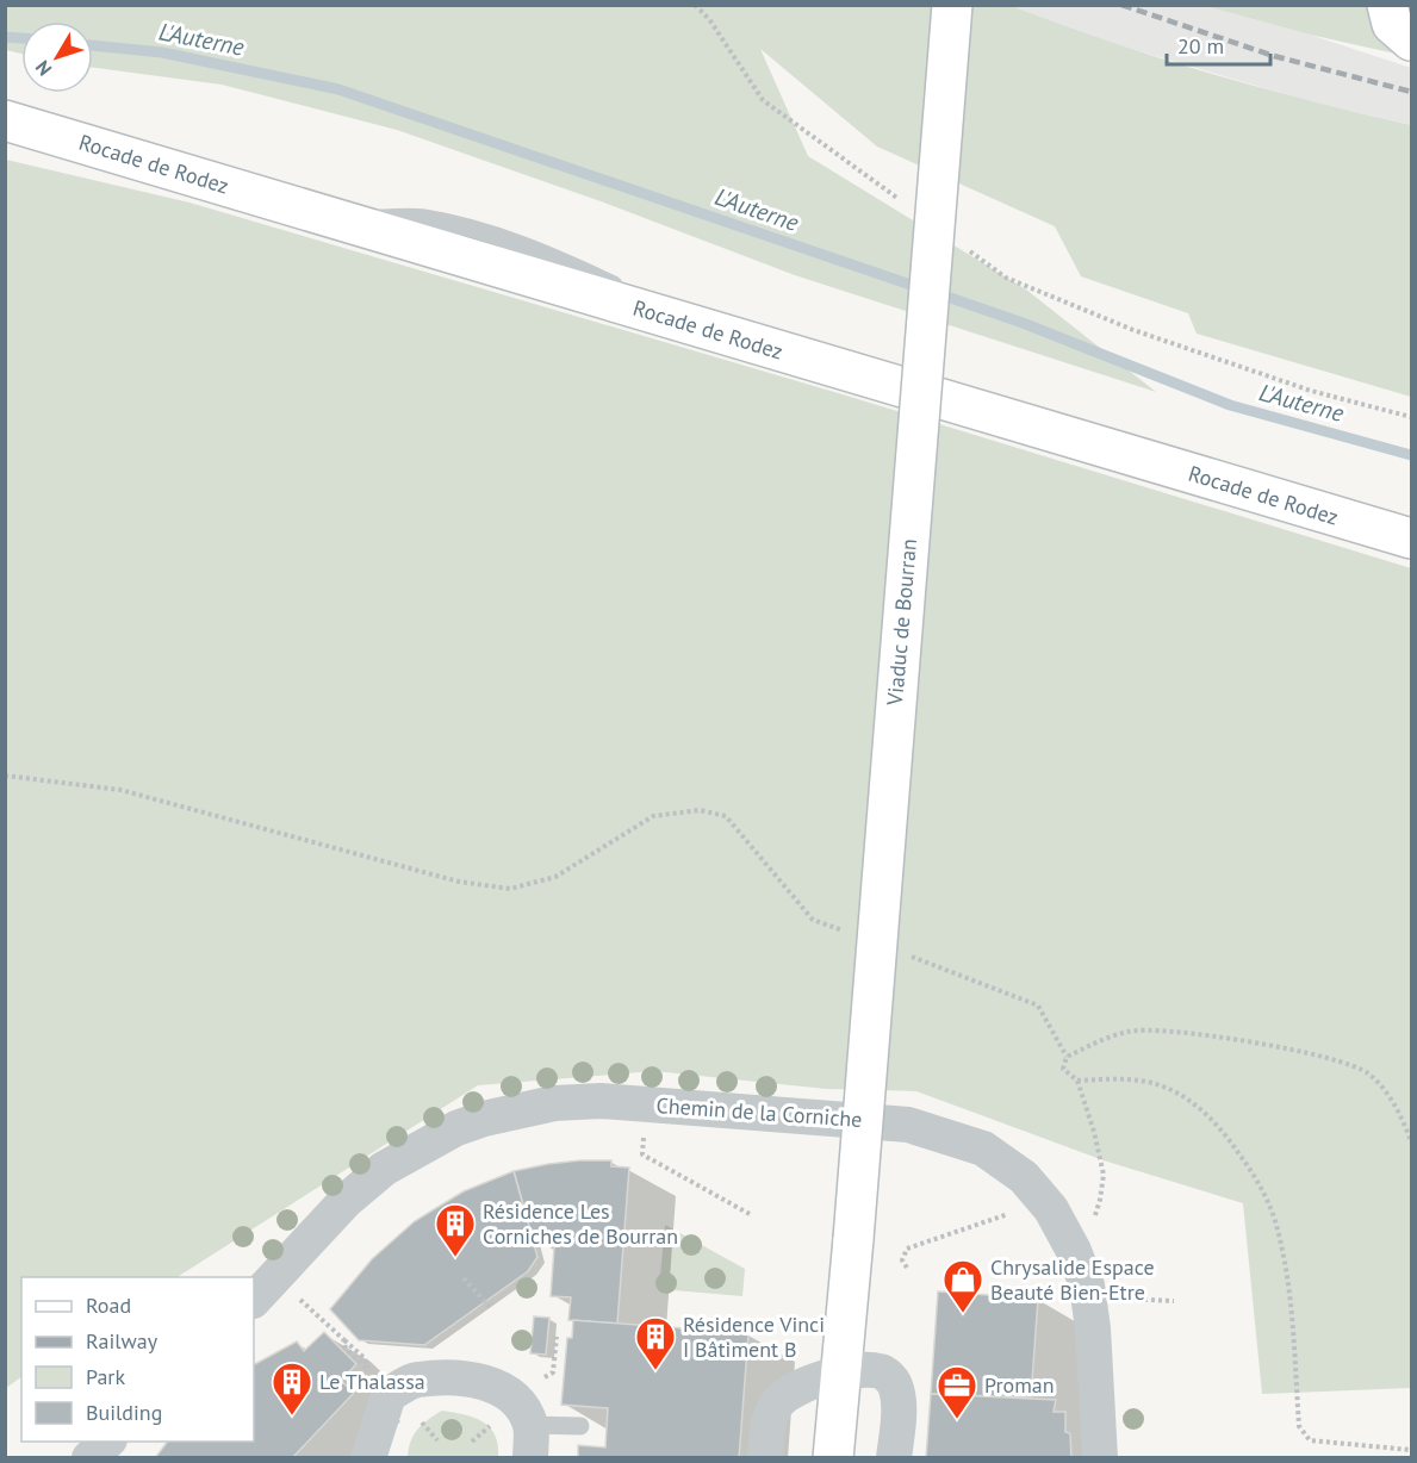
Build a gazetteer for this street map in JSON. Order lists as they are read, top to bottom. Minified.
{"streets":{"main road":["Rocade de Rodez","Viaduc de Bourran"],"street":["Chemin de la Corniche"]},"water":["L'Auterne"],"places":{"building":["Résidence Les Corniches de Bourran","Résidence Vinci I Bâtiment B","Le Thalassa"],"shop":["Chrysalide Espace Beauté Bien-Etre"],"office":["Proman"]},"legend":["Road","Railway","Park","Building"],"scale_bar":"20 m","north":"bottom left"}
